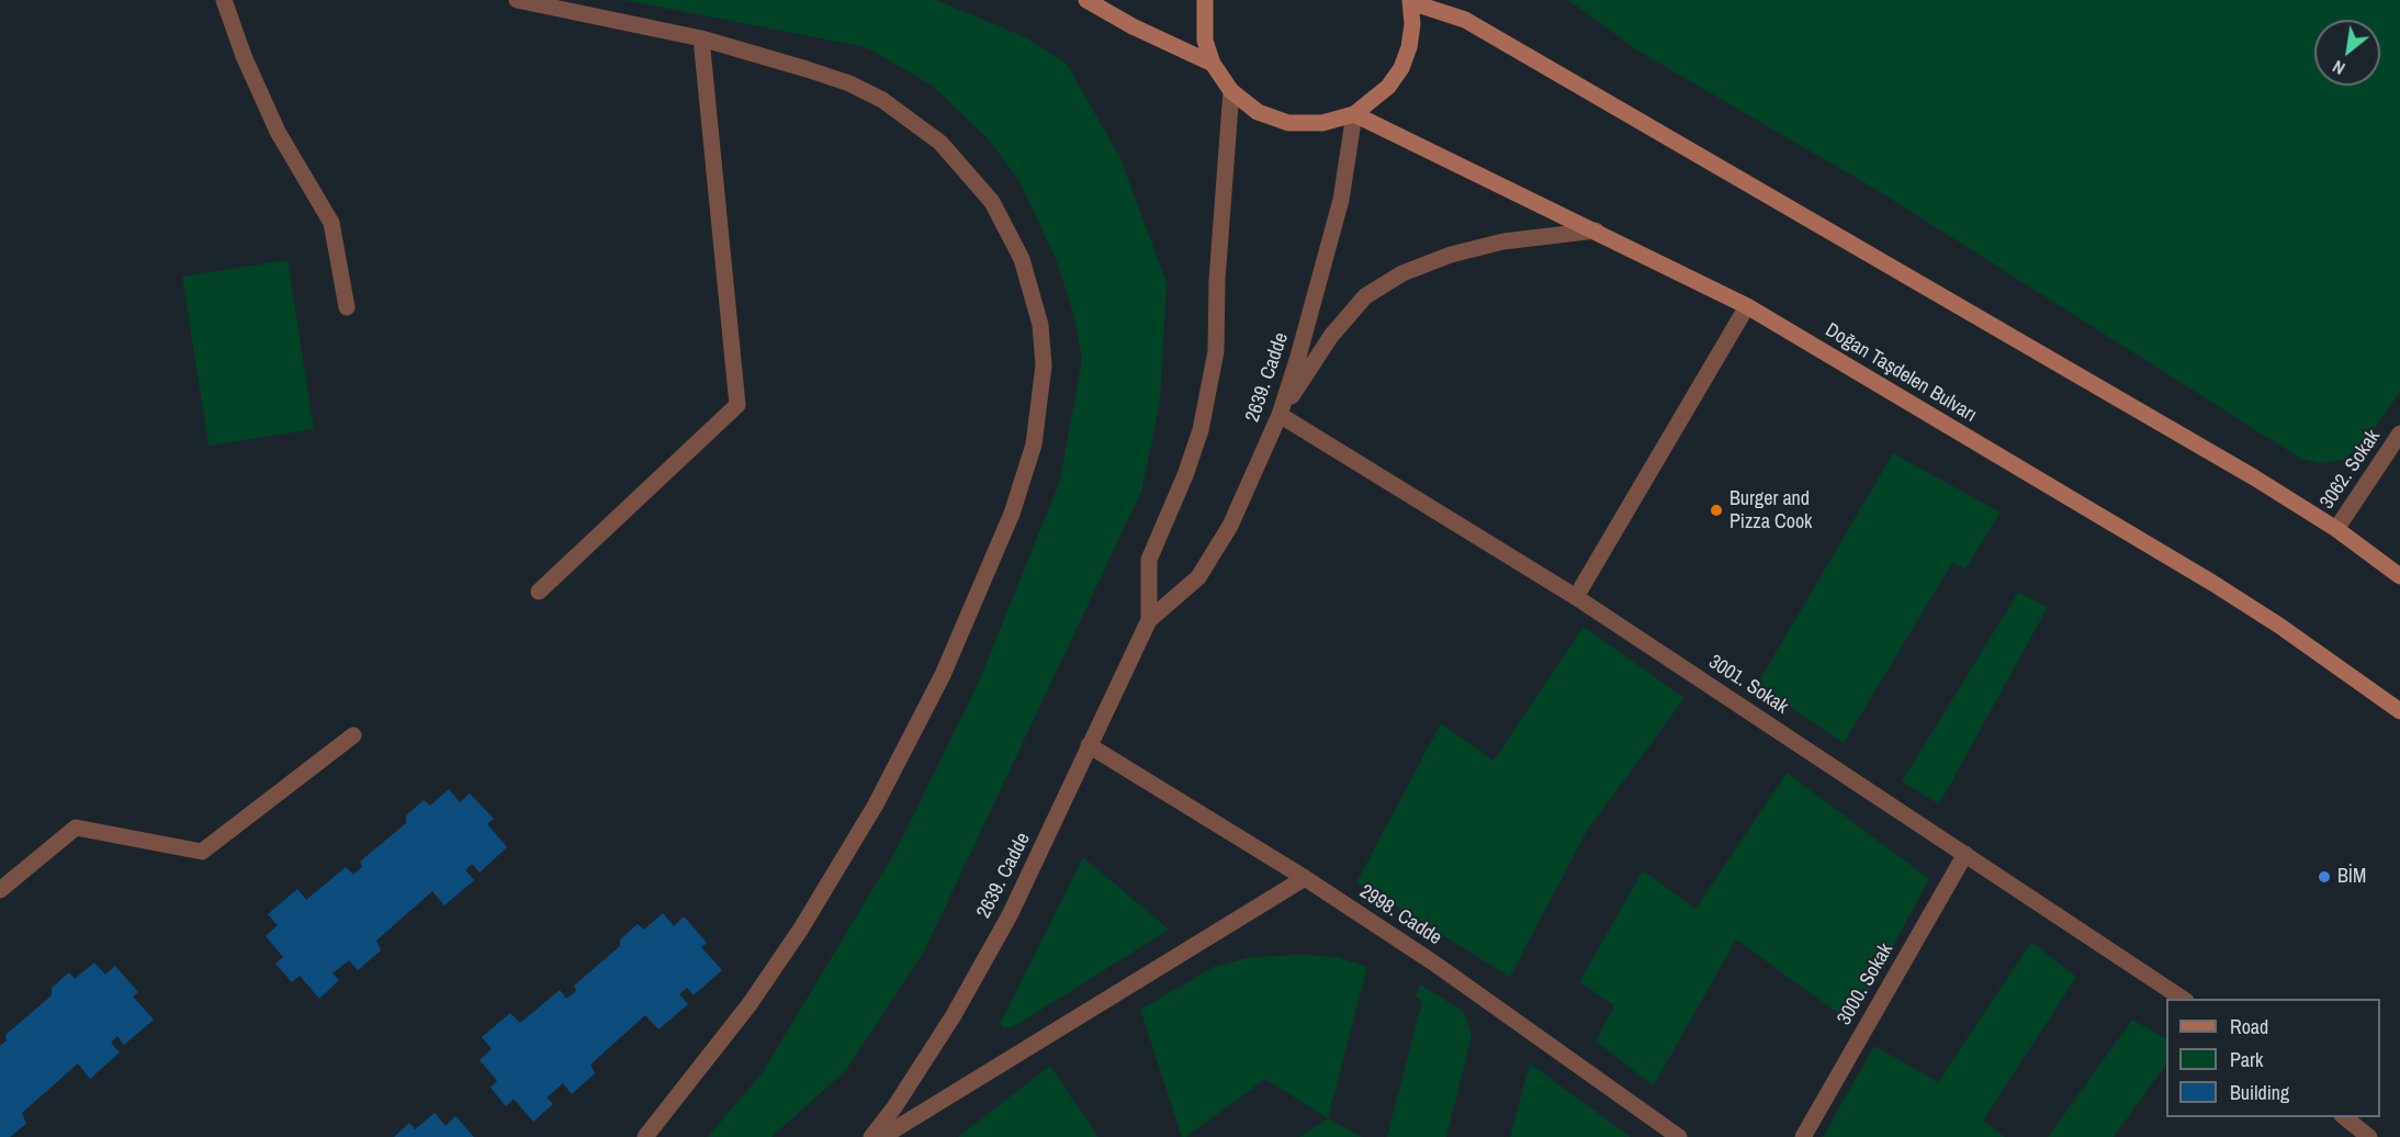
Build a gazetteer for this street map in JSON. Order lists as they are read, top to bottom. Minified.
{"streets":{"main road":["Doğan Taşdelen Bulvarı"],"street":["2639. Cadde","3062. Sokak","3001. Sokak","2998. Cadde","3000. Sokak"]},"crossings":[["Doğan Taşdelen Bulvarı","2639. Cadde"],["2639. Cadde","3001. Sokak"],["2639. Cadde","2998. Cadde"],["3001. Sokak","3000. Sokak"]],"places":["Burger and Pizza Cook","BİM"],"legend":["Road","Park","Building"],"north":"bottom left"}
